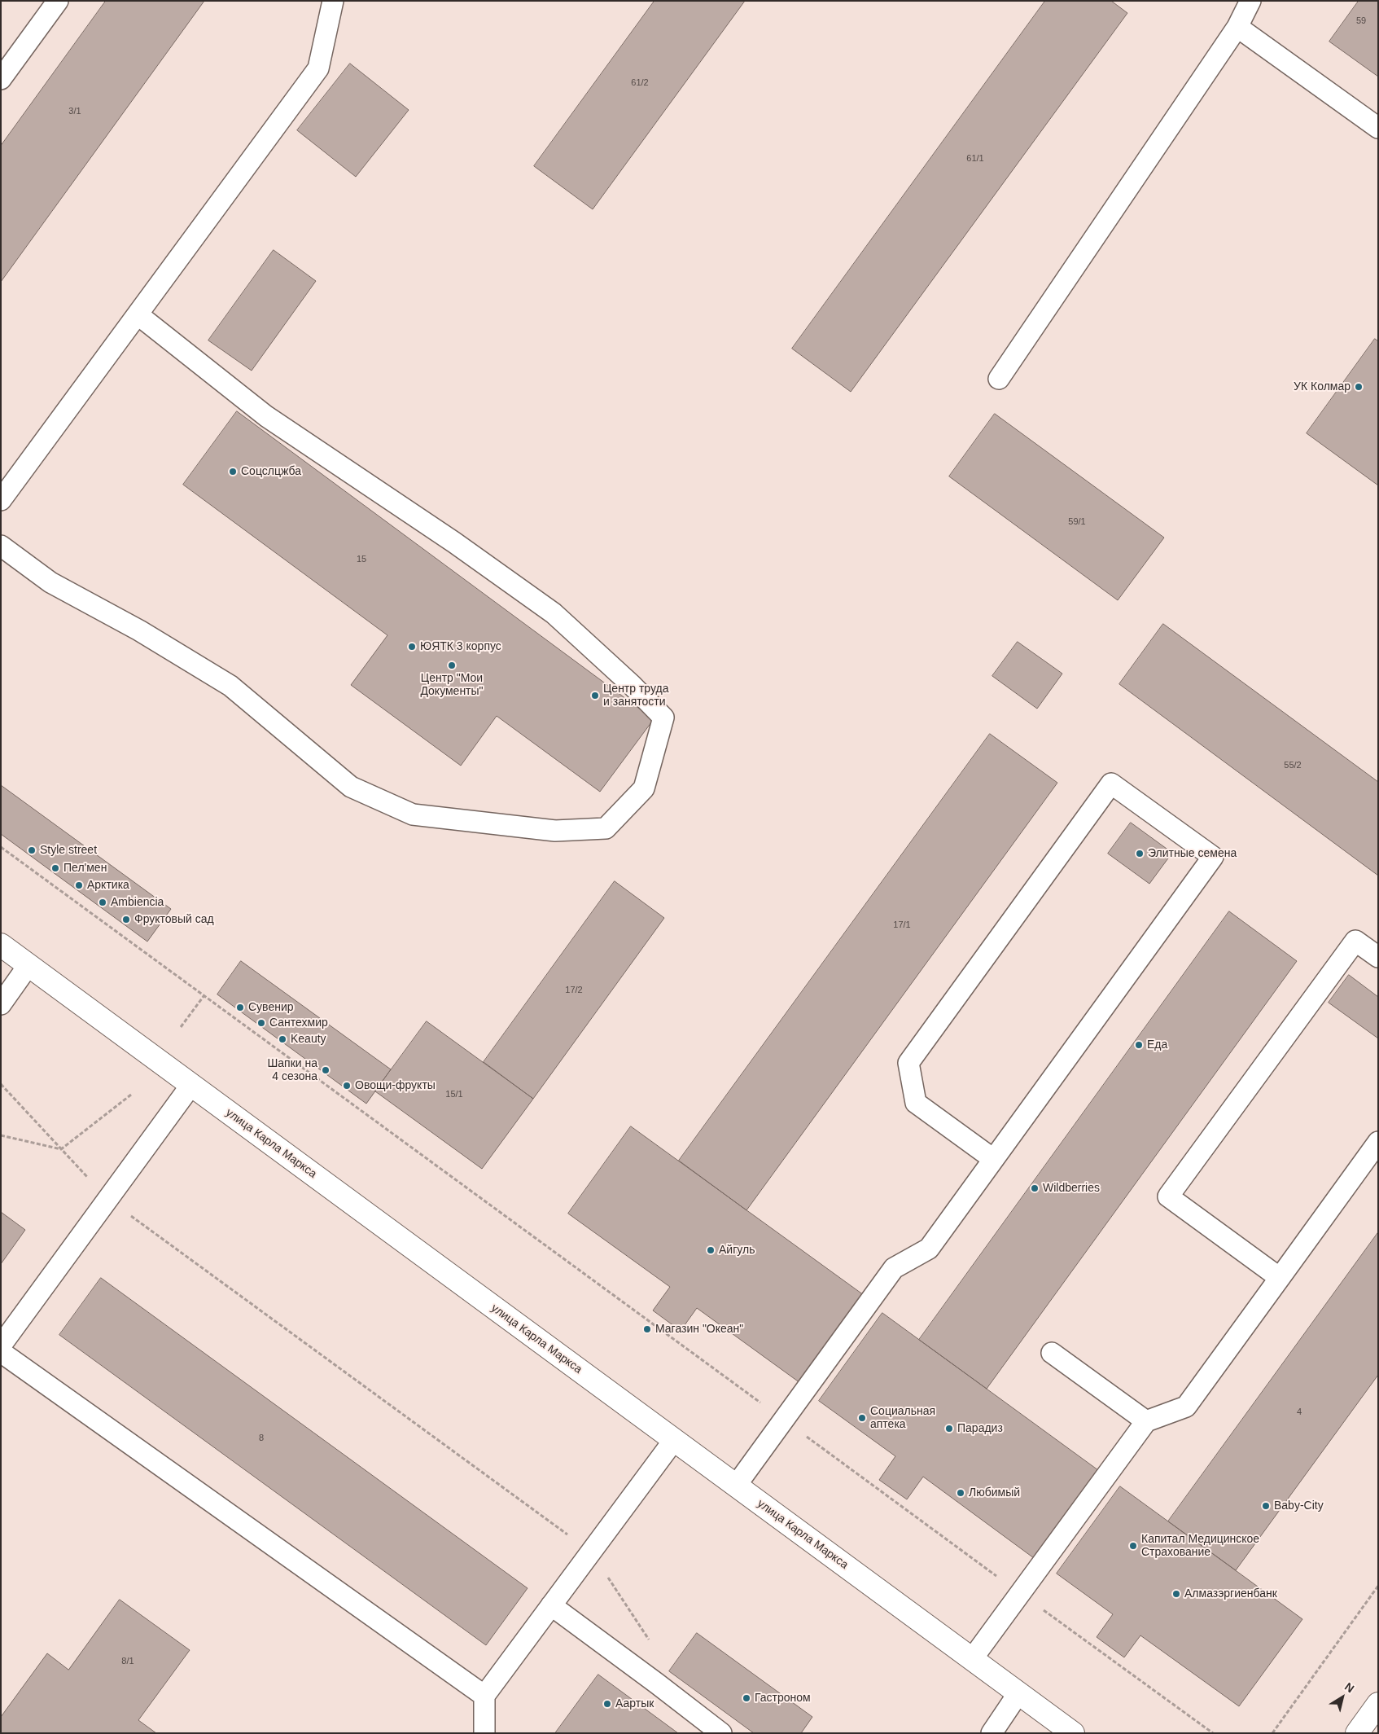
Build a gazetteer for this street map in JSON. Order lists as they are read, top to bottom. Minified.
{"streets":{"street":["улица Карла Маркса"]},"places":["УК Колмар","Соцслцжба","ЮЯТК 3 корпус","Центр \"Мои Документы\"","Центр труда и занятости","Style street","Элитные семена","Пел'мен","Арктика","Ambiencia","Фруктовый сад","Сувенир","Сантехмир","Keauty","Еда","Шапки на 4 сезона","Овощи-фрукты","Wildberries","Айгуль","Магазин \"Океан\"","Социальная аптека","Парадиз","Любимый","Baby-City","Капитал Медицинское Страхование","Алмазэргиенбанк","Гастроном","Аартык"],"house_numbers":["59","61/2","3/1","61/1","59/1","15","55/2","17/1","17/2","15/1","4","8","8/1"],"north":"top right"}
